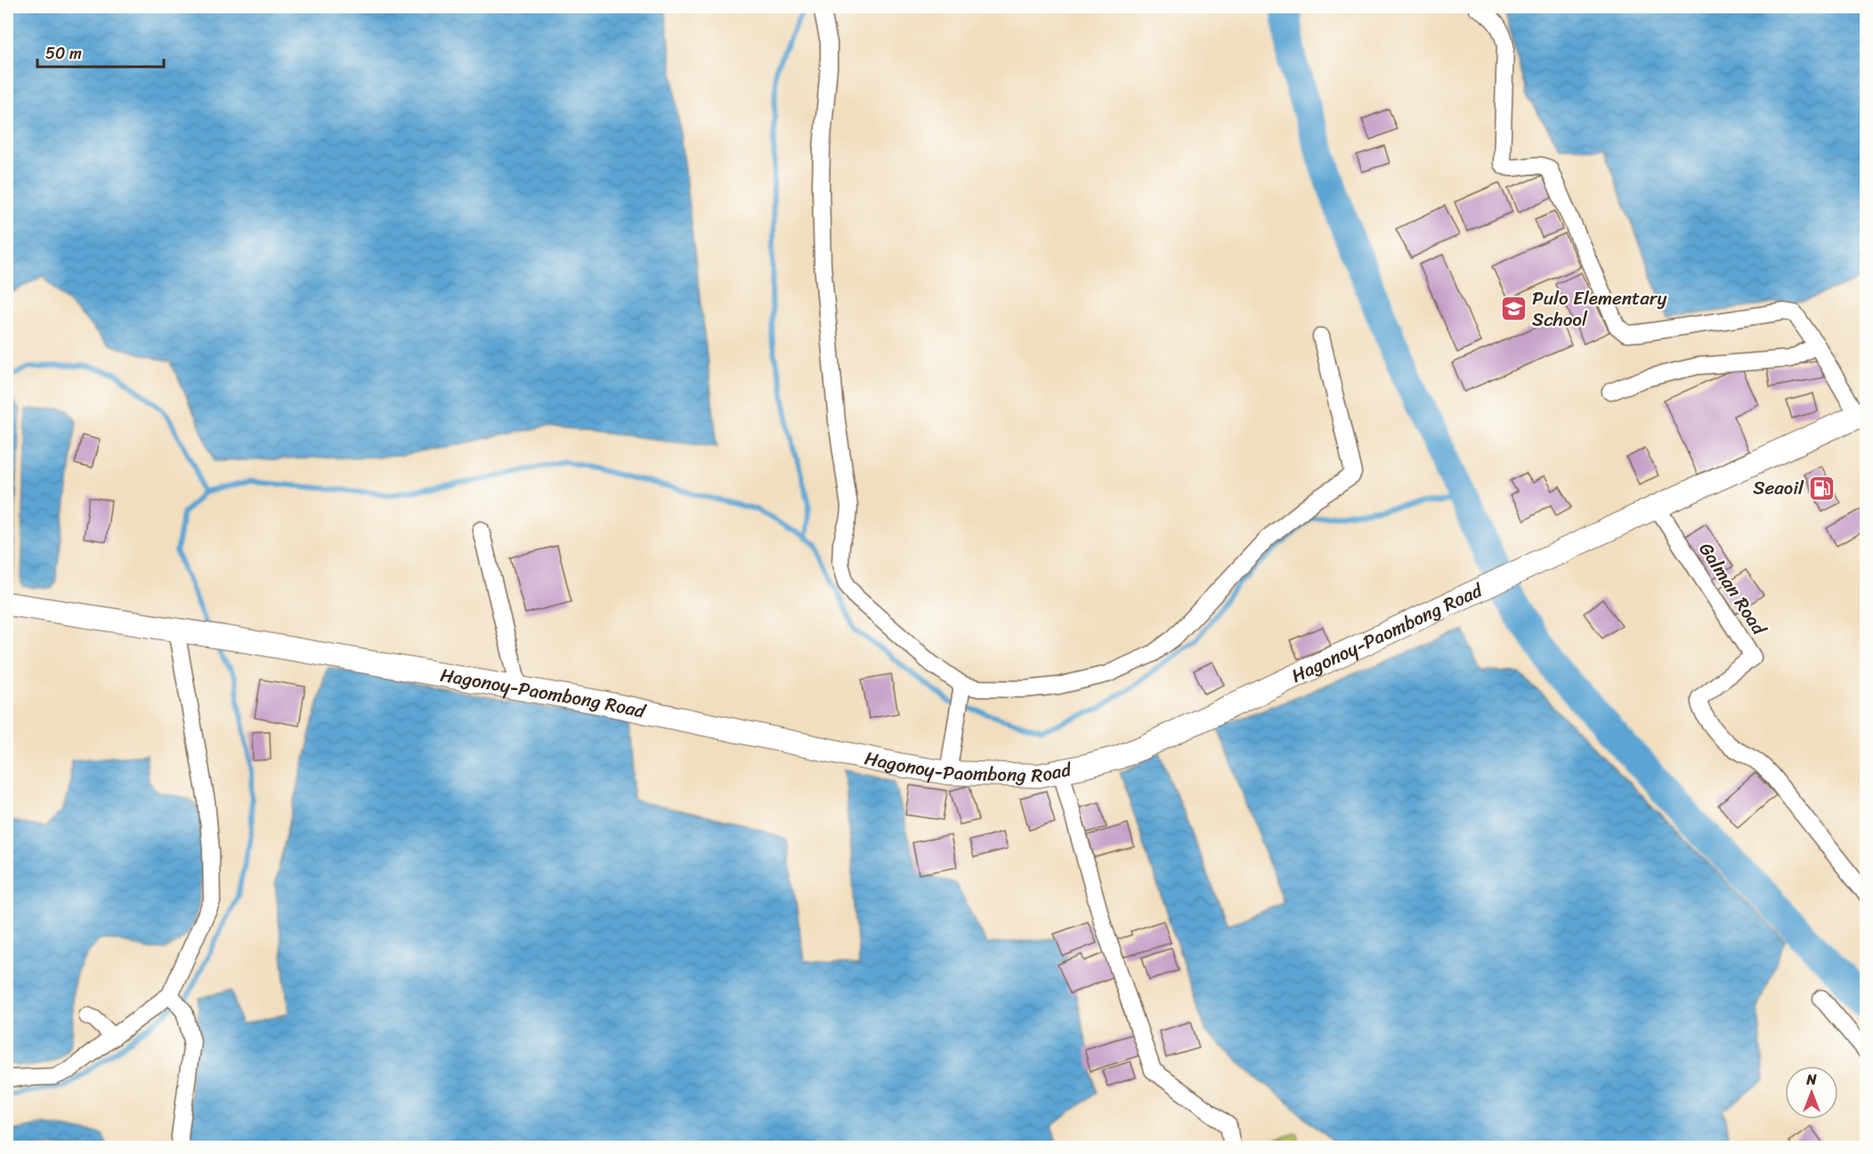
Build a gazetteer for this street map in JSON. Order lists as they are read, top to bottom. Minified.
{"streets":{"main road":["Hagonoy-Paombong Road"],"street":["Galman Road"]},"crossings":[["Galman Road","Hagonoy-Paombong Road"]],"places":{"school or university":["Pulo Elementary School"],"fuel station":["Seaoil"]},"scale_bar":"50 m","north":"top"}
